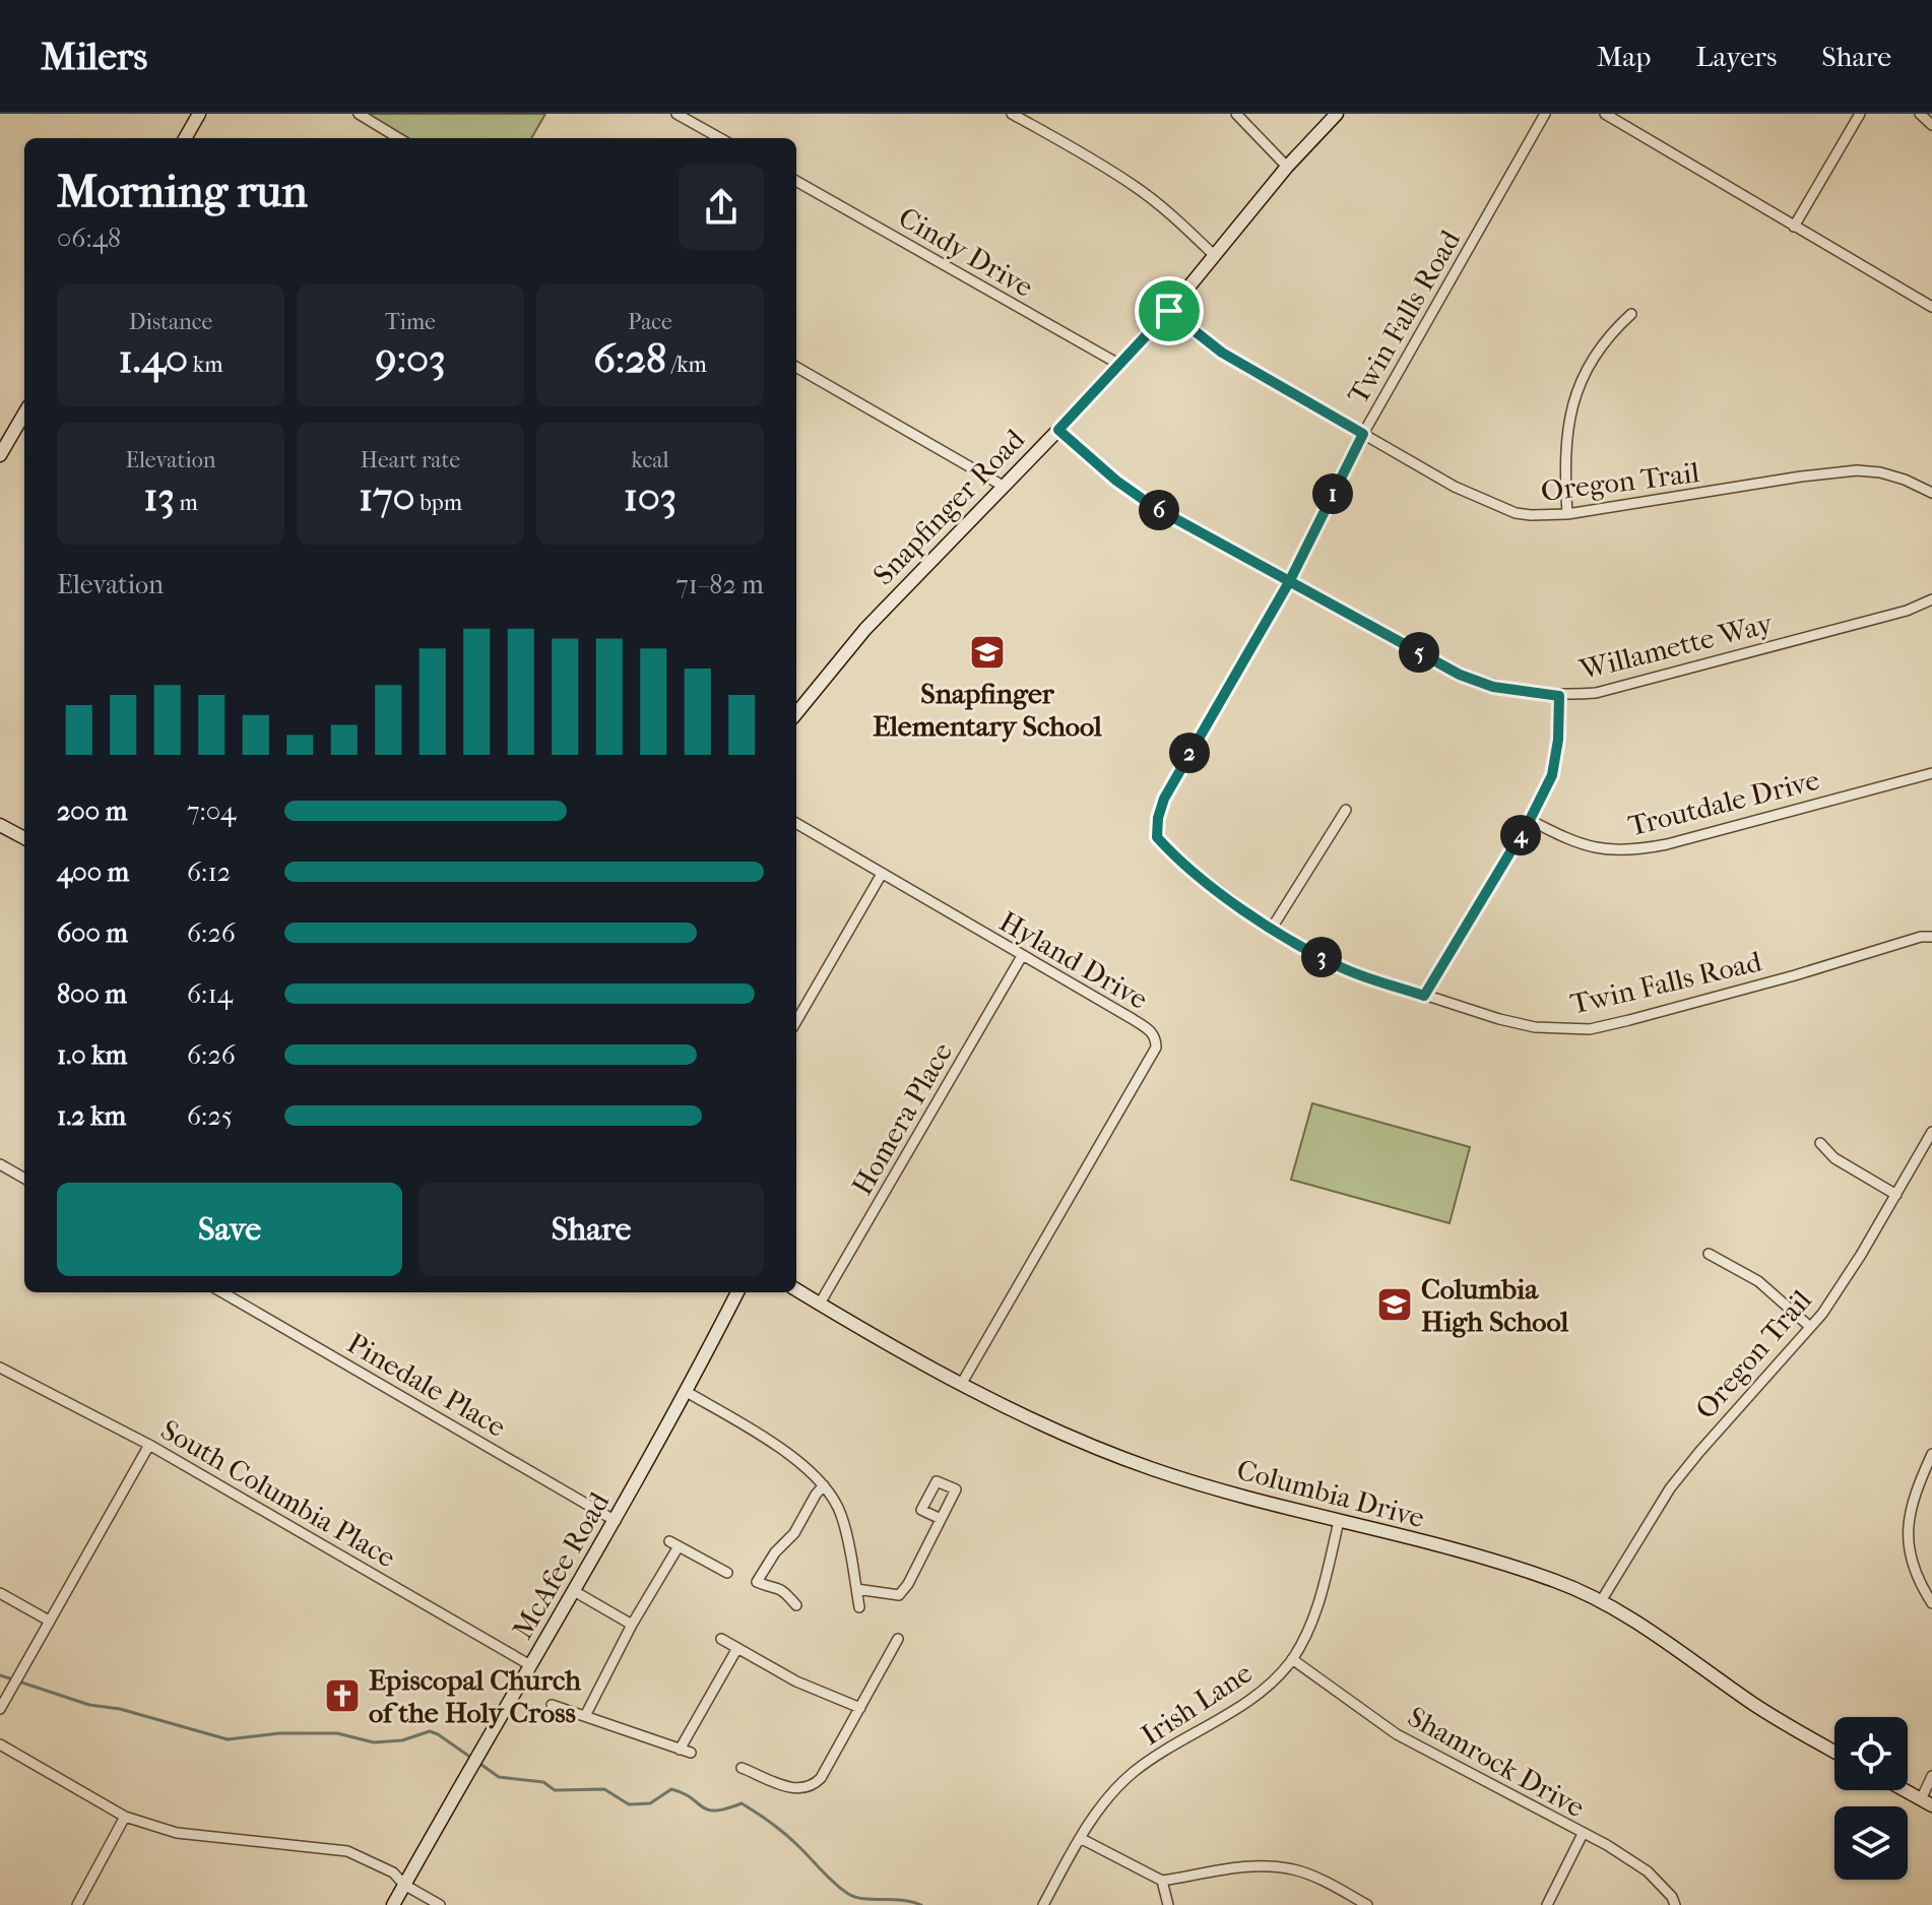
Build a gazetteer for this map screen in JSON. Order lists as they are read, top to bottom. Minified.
{"streets":{"street":["Cindy Drive","Twin Falls Road","Oregon Trail","Snapfinger Road","Willamette Way","Troutdale Drive","Hyland Drive","Homera Place","Pinedale Place","South Columbia Place","Columbia Drive","McAfee Road","Irish Lane","Shamrock Drive"]},"crossings":[["Cindy Drive","Snapfinger Road"],["Twin Falls Road","Oregon Trail"],["Twin Falls Road","Willamette Way"],["Oregon Trail","Snapfinger Road"],["Oregon Trail","Columbia Drive"],["Snapfinger Road","Willamette Way"],["Hyland Drive","Homera Place"],["Hyland Drive","Columbia Drive"],["Homera Place","Columbia Drive"],["Pinedale Place","McAfee Road"],["South Columbia Place","McAfee Road"],["Columbia Drive","Irish Lane"],["Irish Lane","Shamrock Drive"]],"places":{"school or university":["Snapfinger Elementary School","Columbia High School"],"church":["Episcopal Church of the Holy Cross"]},"page":{"header":"Milers","nav":["Map","Layers","Share"],"heading":["Morning run","06:48"],"stats":[["Distance","1.40 km"],["Time","9:03"],["Pace","6:28 /km"],["Elevation","13 m"],["Heart rate","170 bpm"],["kcal","103"]],"pins":["1","6","5","2","4","3"],"chart":["Elevation","71–82 m"],"list":[{"name":"200 m","note":"7:04"},{"name":"400 m","note":"6:12"},{"name":"600 m","note":"6:26"},{"name":"800 m","note":"6:14"},{"name":"1.0 km","note":"6:26"},{"name":"1.2 km","note":"6:25"}],"buttons":["Save","Share"]}}
